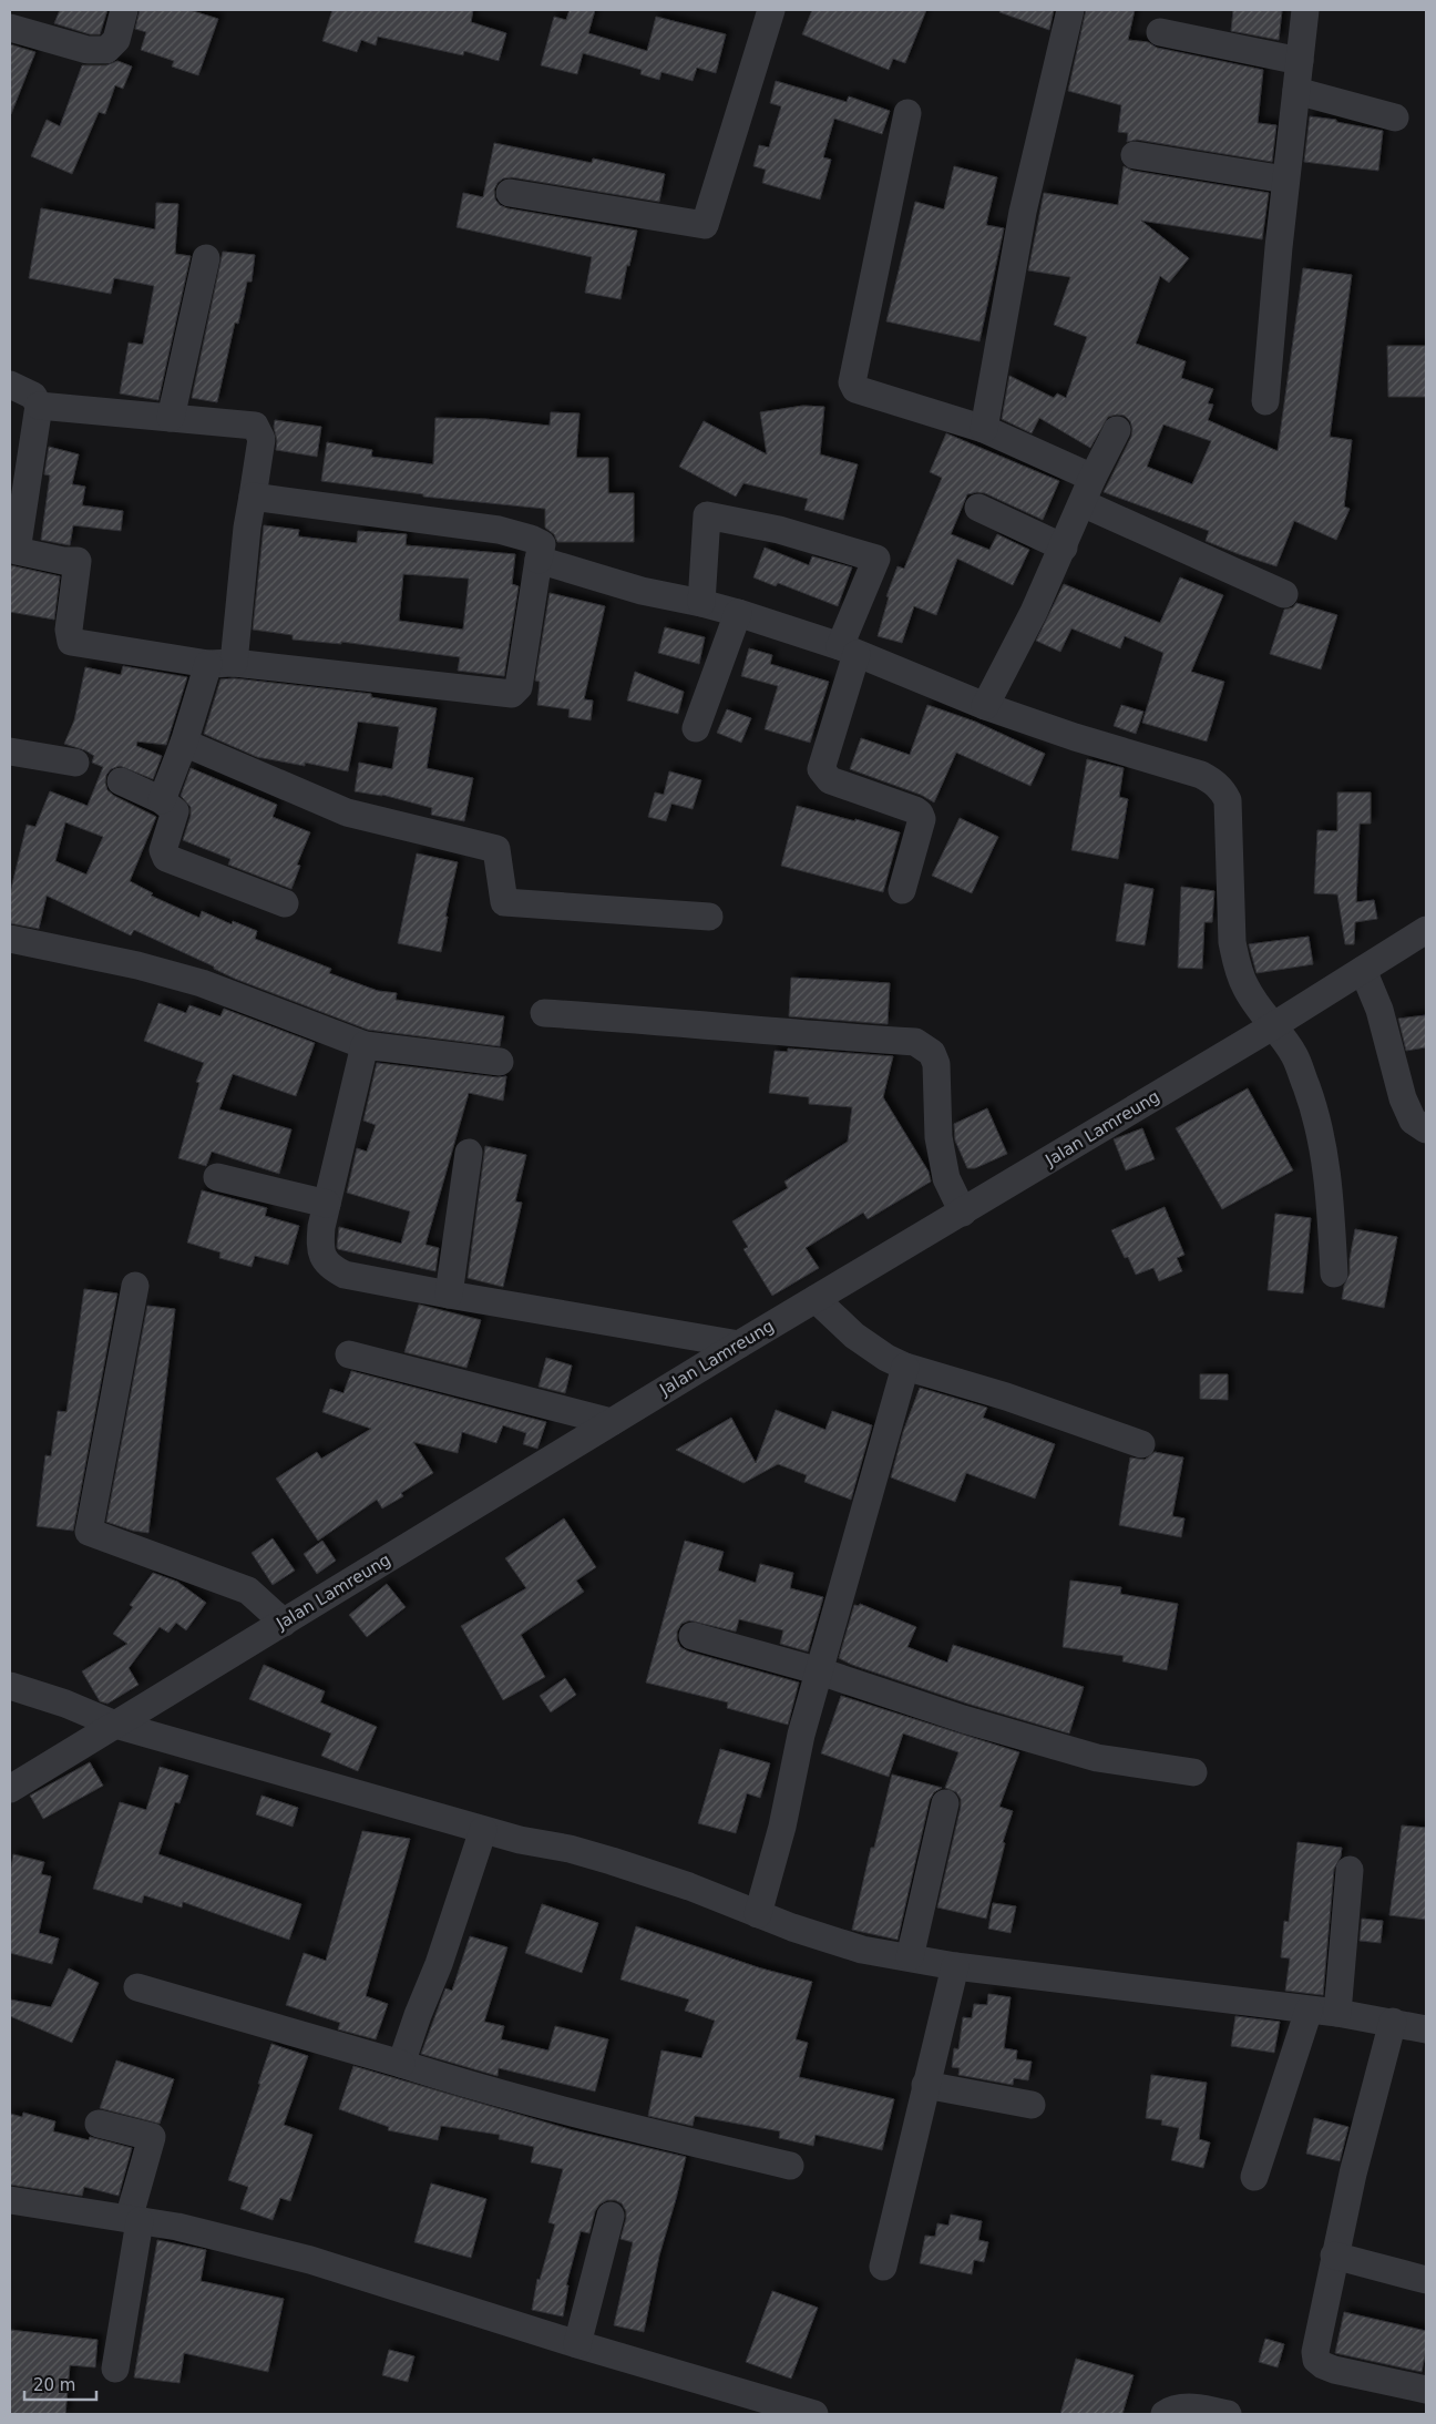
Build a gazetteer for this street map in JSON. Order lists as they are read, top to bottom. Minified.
{"streets":{"street":["Jalan Lamreung"]},"scale_bar":"20 m"}
